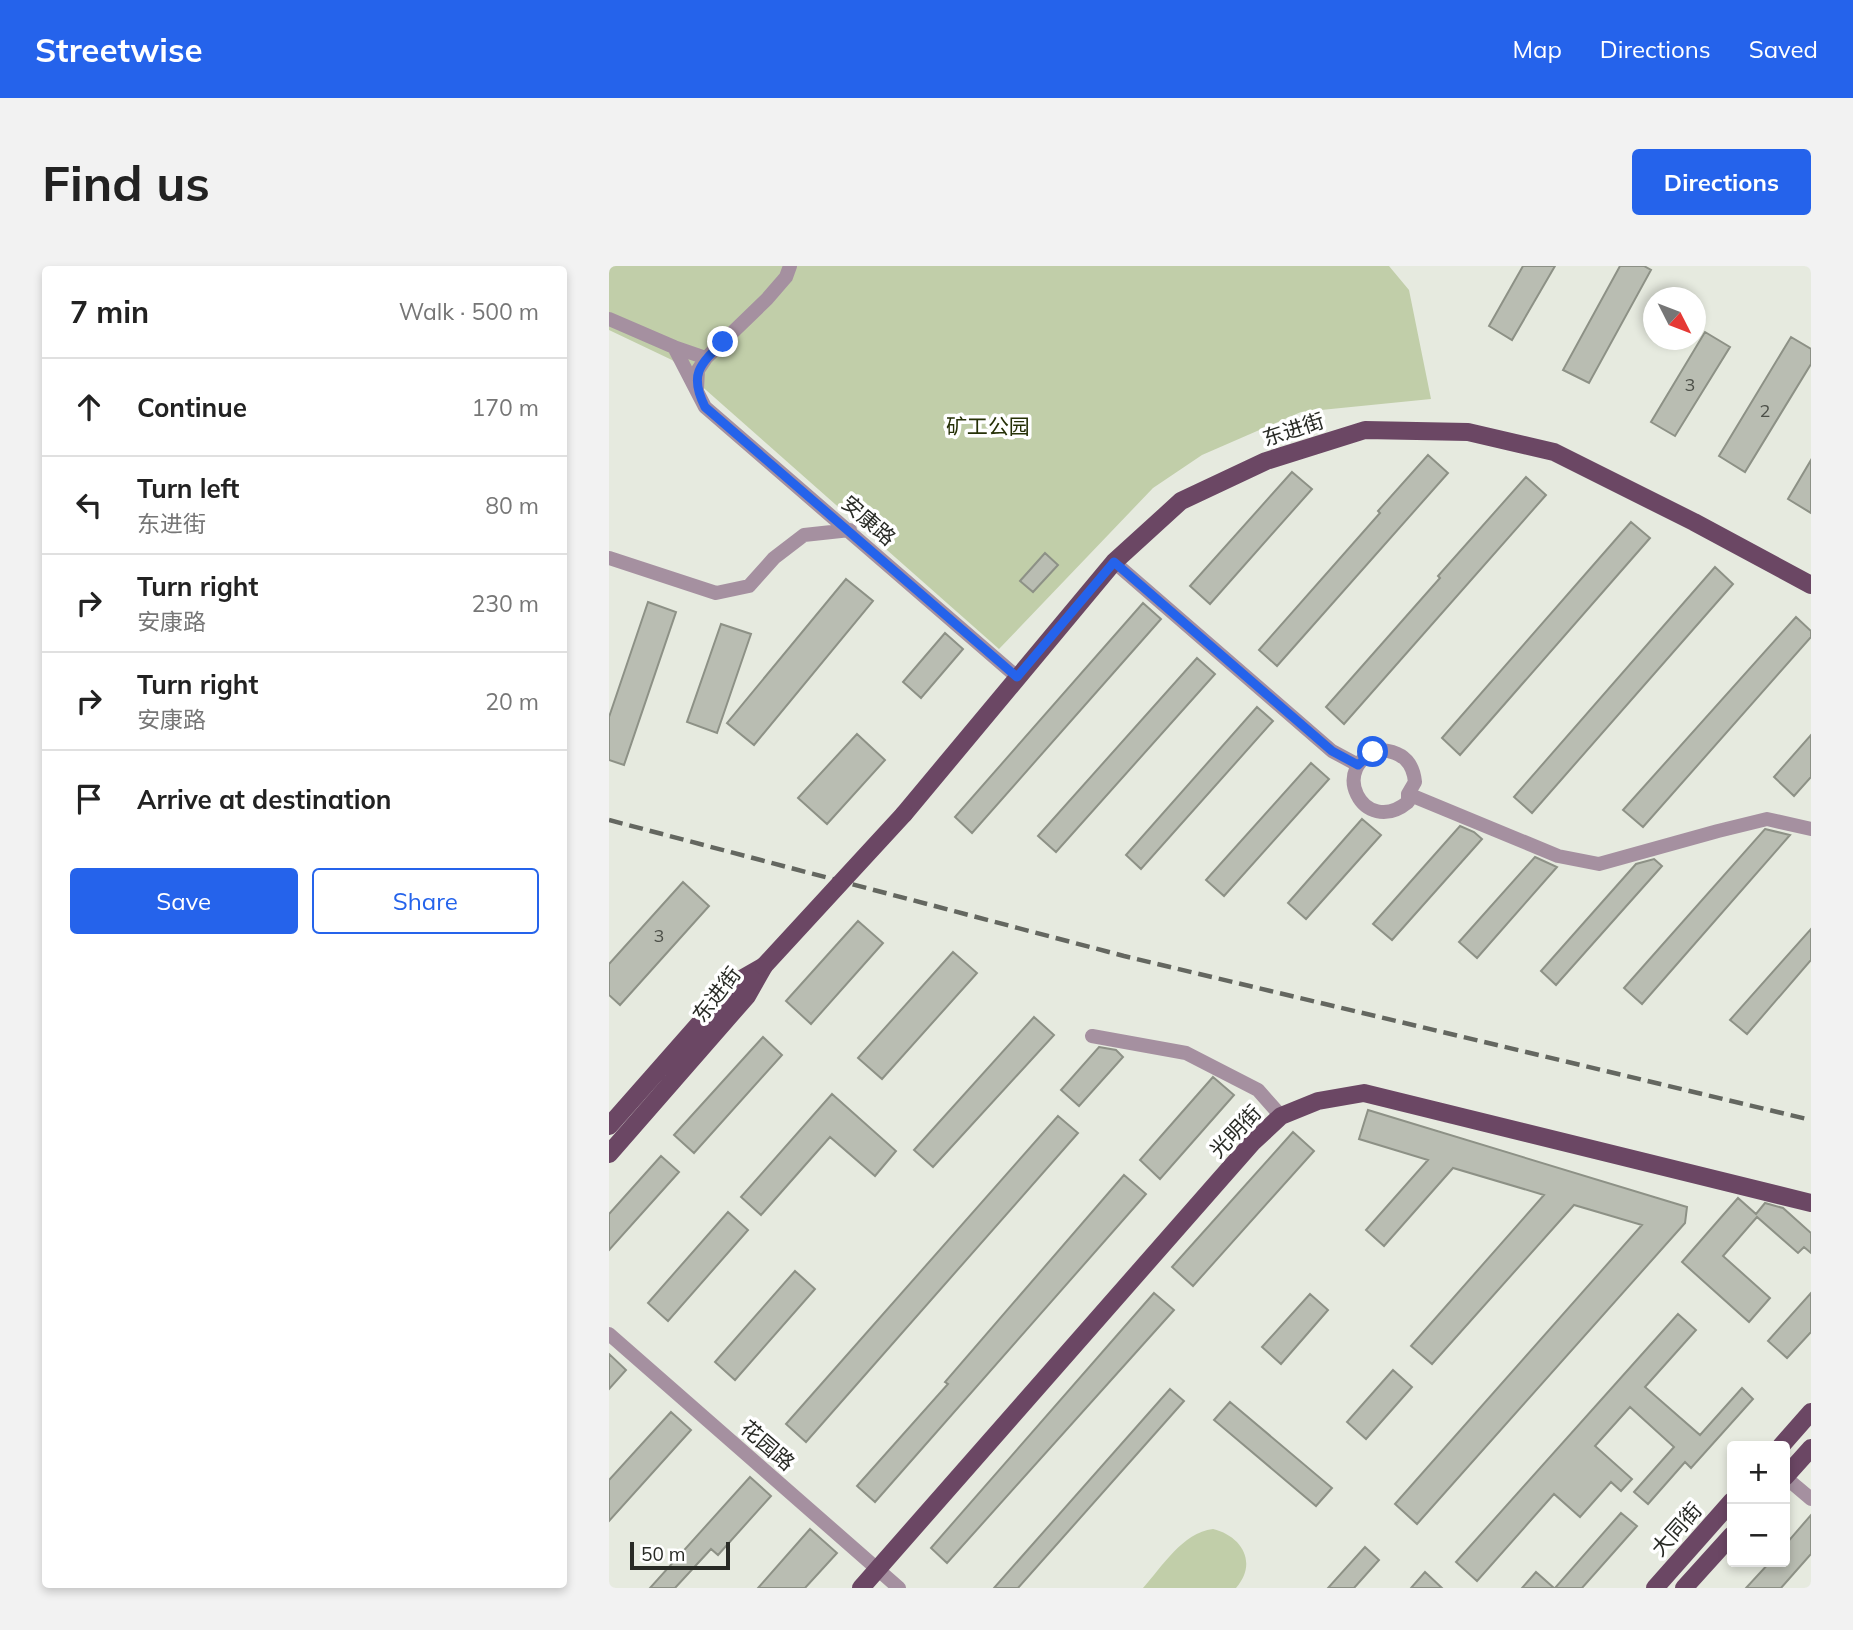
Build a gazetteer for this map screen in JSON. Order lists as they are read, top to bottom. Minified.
{"streets":{"main road":["东进街","光明街","大同街"],"street":["安康路","花园路"]},"crossings":[["东进街","安康路"],["光明街","花园路"]],"parks":["矿工公园"],"house_numbers":["3","2","3"],"scale_bar":"50 m","north":"bottom right","page":{"header":"Streetwise","nav":["Map","Directions","Saved"],"buttons":["Directions",["Save","Share"]],"title":"Find us","heading":["7 min","Walk · 500 m"],"list":[["Continue","170 m"],["Turn left","东进街","80 m"],["Turn right","安康路","230 m"],["Turn right","安康路","20 m"],"Arrive at destination"],"map_buttons":["+","−"],"scale":"50 m"}}
